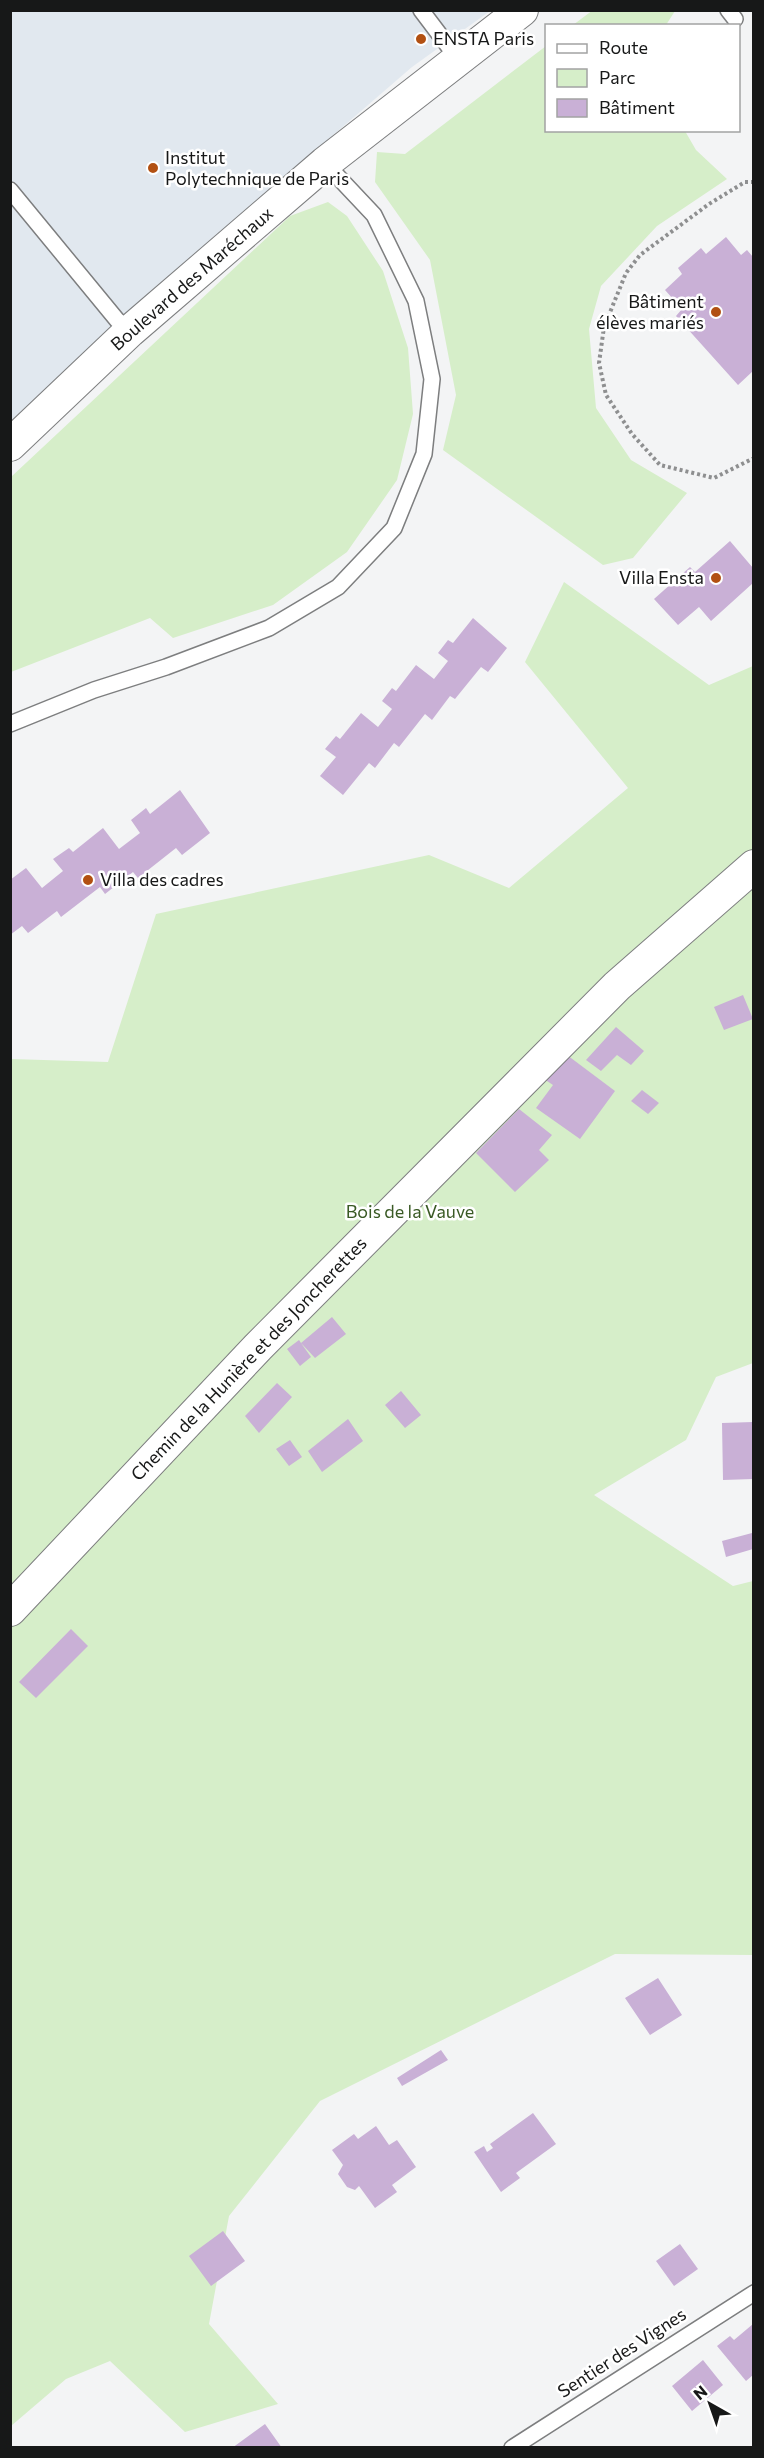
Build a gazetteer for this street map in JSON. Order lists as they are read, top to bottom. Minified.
{"streets":{"street":["Boulevard des Maréchaux","Chemin de la Hunière et des Joncherettes"],"lane":["Sentier des Vignes"]},"parks":["Bois de la Vauve"],"places":["ENSTA Paris","Institut Polytechnique de Paris","Bâtiment élèves mariés","Villa Ensta","Villa des cadres"],"legend":["Route","Parc","Bâtiment"],"north":"top left"}
